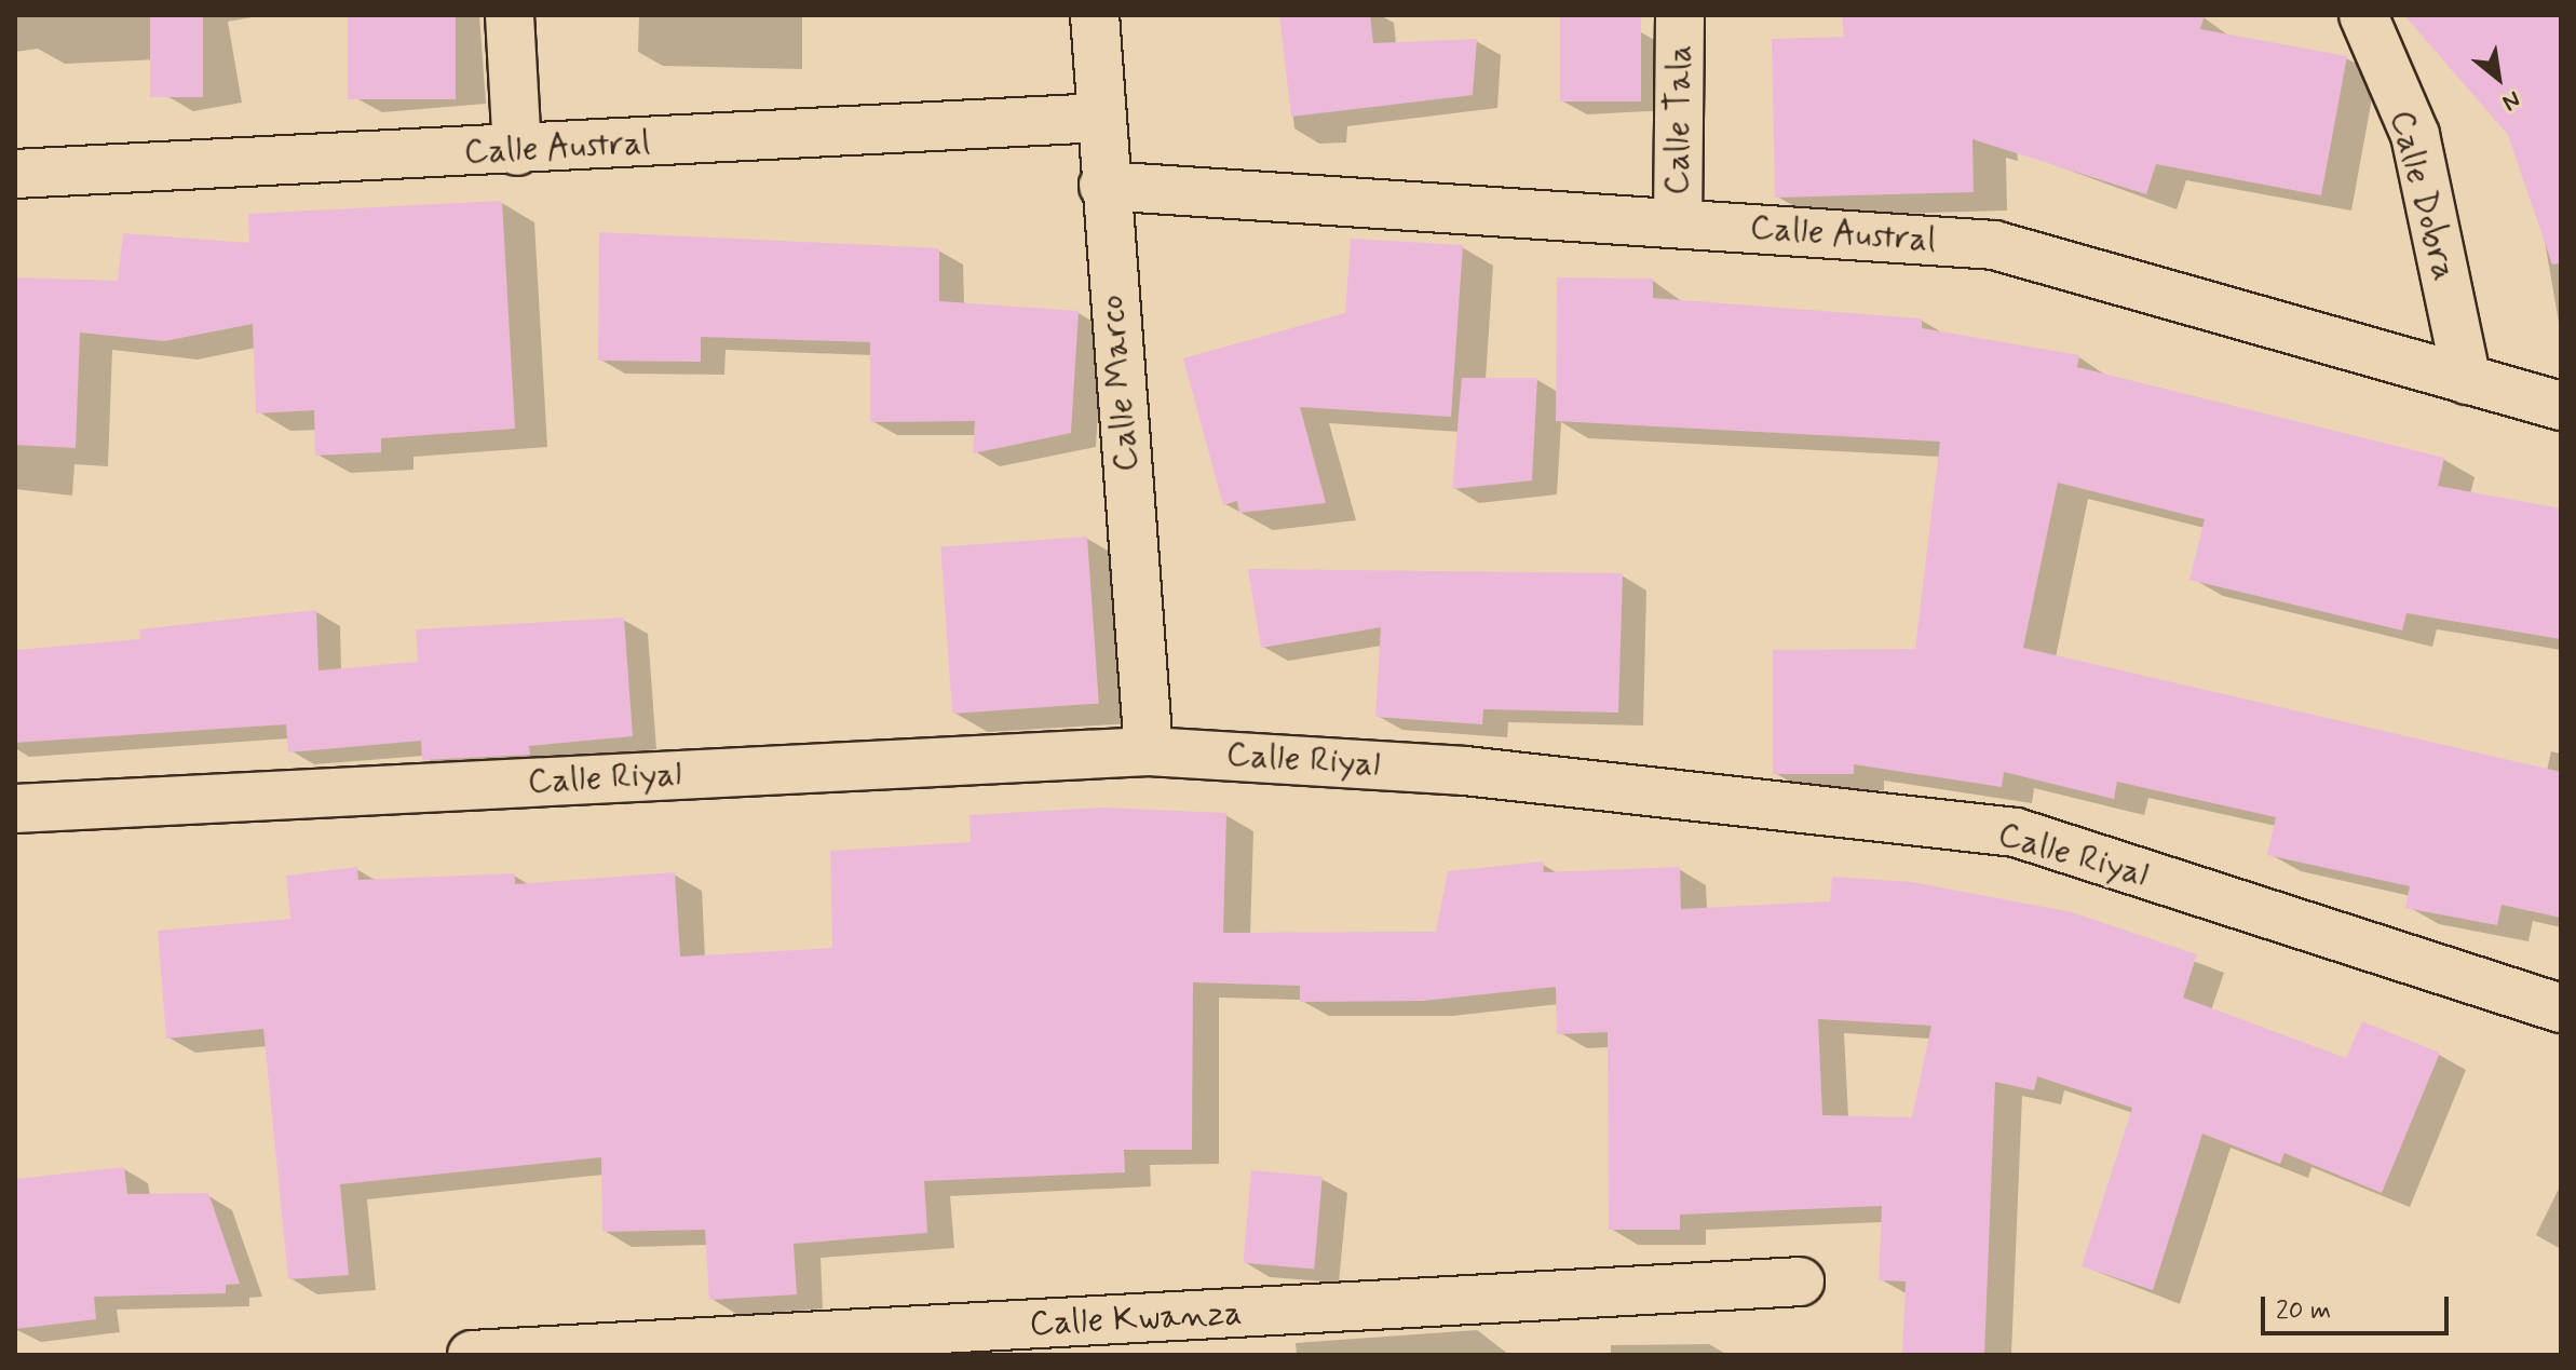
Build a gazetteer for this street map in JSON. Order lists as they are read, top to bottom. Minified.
{"streets":{"street":["Calle Tala","Calle Austral","Calle Dobra","Calle Marco","Calle Riyal","Calle Kwanza"]},"crossings":[["Calle Tala","Calle Austral"],["Calle Austral","Calle Dobra"],["Calle Austral","Calle Marco"],["Calle Marco","Calle Riyal"]],"scale_bar":"20 m","north":"bottom right"}
